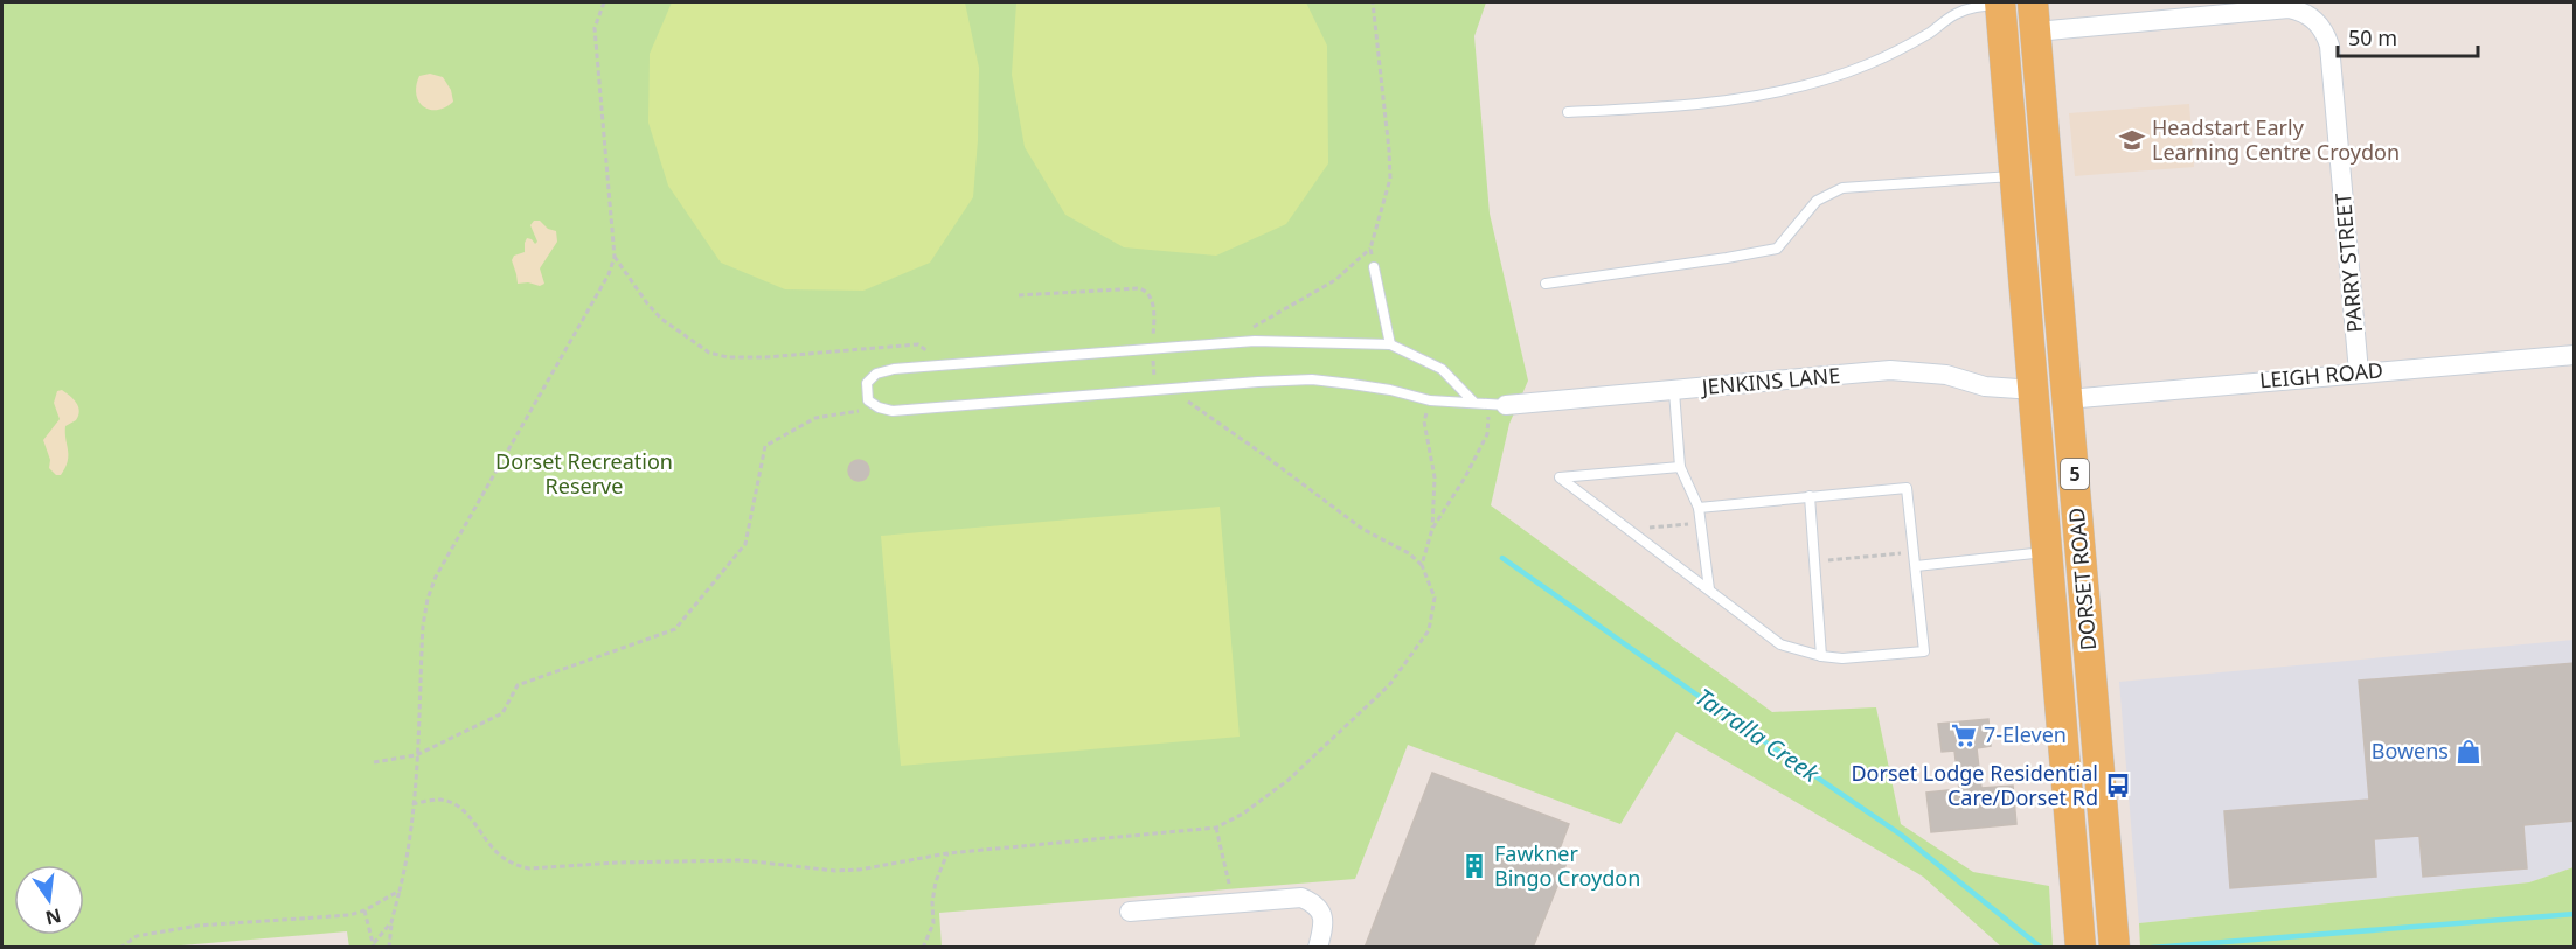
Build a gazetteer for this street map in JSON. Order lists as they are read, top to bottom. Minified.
{"streets":{"main road":["5","DORSET ROAD"],"street":["PARRY STREET","LEIGH ROAD","JENKINS LANE"]},"crossings":[["PARRY STREET","LEIGH ROAD"],["PARRY STREET","DORSET ROAD"],["LEIGH ROAD","DORSET ROAD"],["JENKINS LANE","DORSET ROAD"]],"water":["Tarralla Creek"],"parks":["Dorset Recreation Reserve"],"places":{"school or university":["Headstart Early Learning Centre Croydon"],"supermarket":["7-Eleven"],"shop":["Bowens"],"bus stop":["Dorset Lodge Residential Care/Dorset Rd"],"building":["Fawkner Bingo Croydon"]},"scale_bar":"50 m","north":"bottom"}
